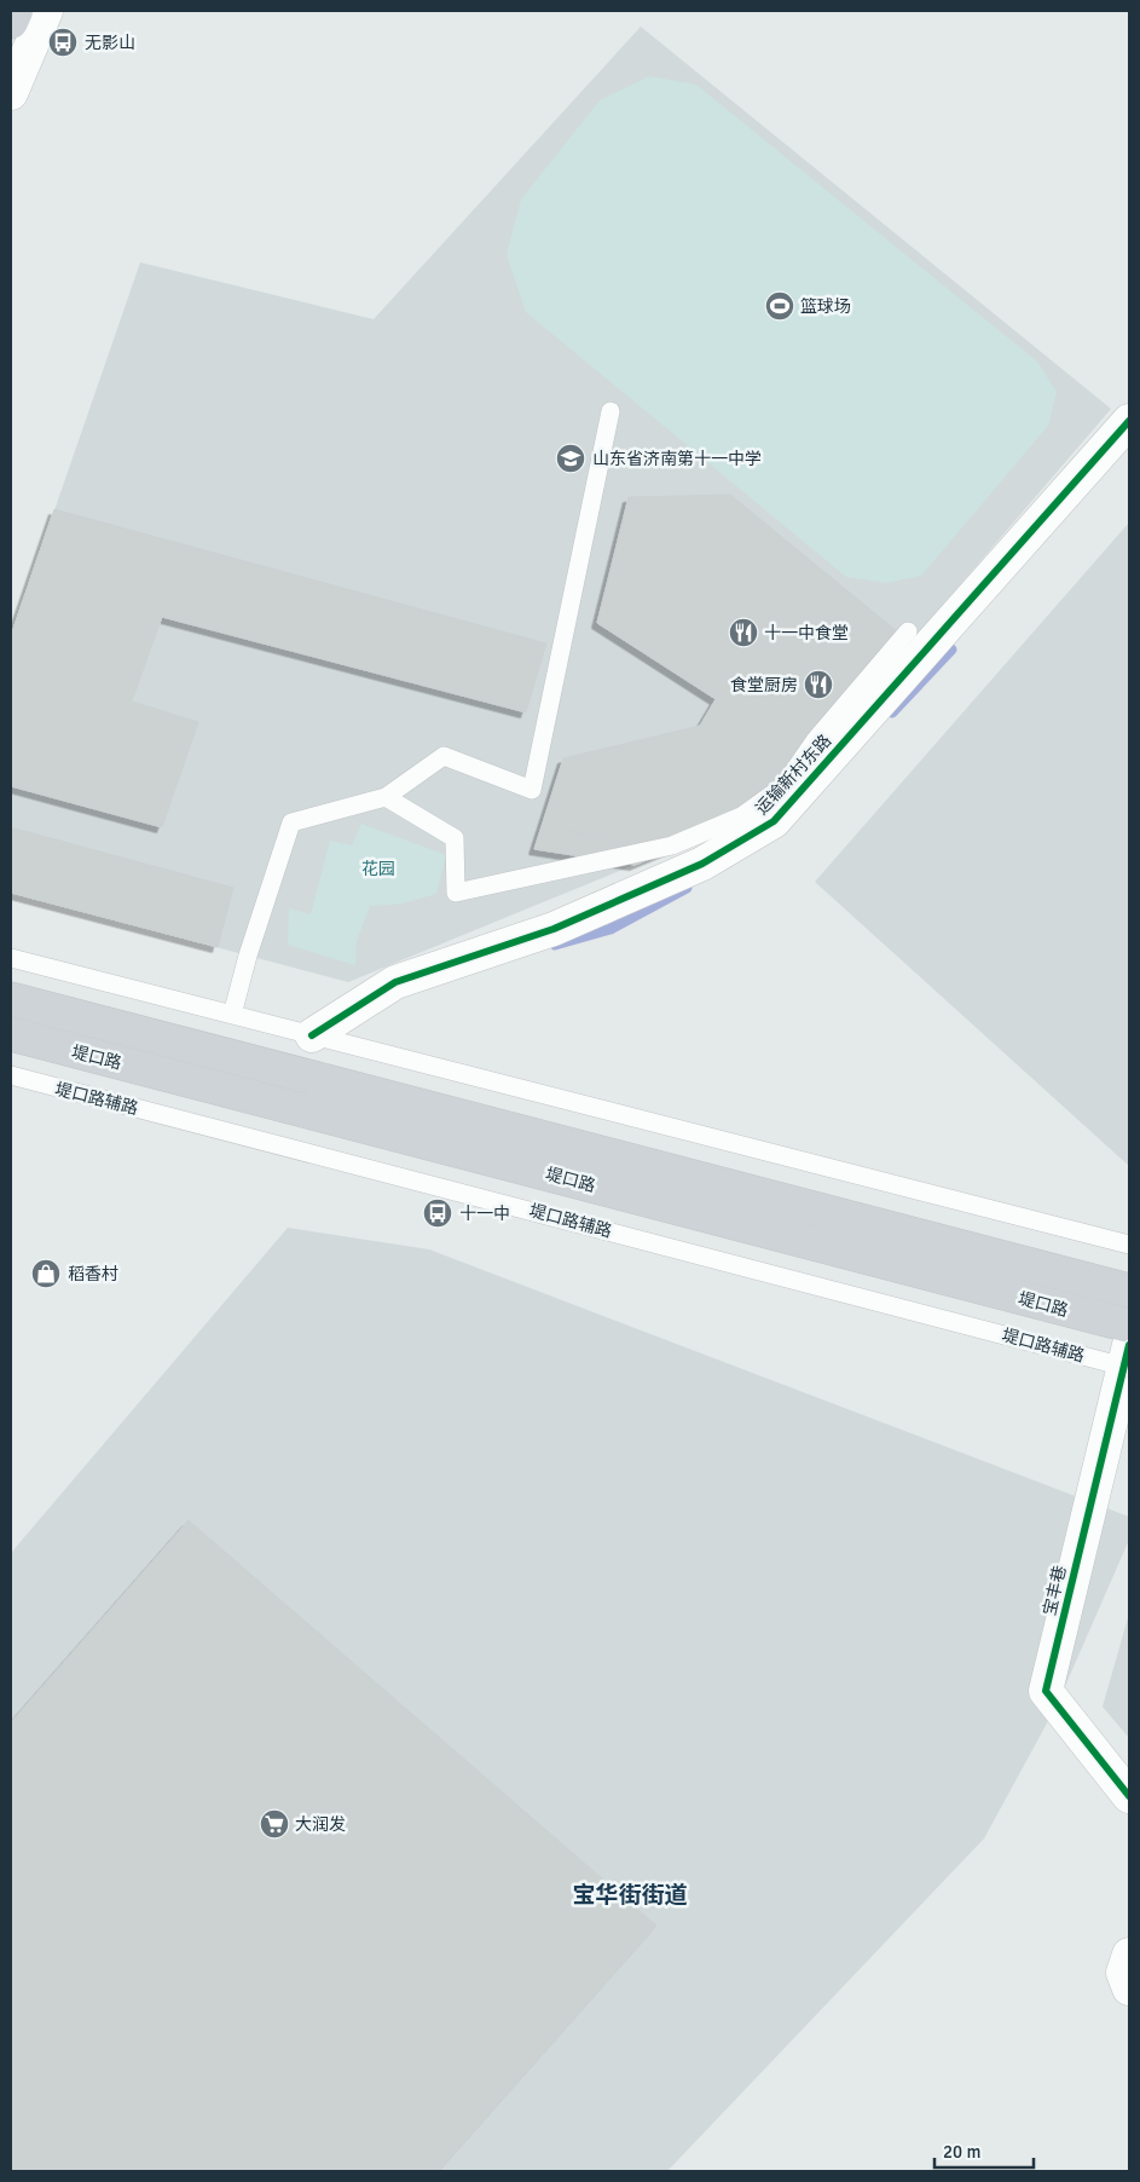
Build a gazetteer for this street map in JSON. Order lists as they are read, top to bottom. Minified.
{"streets":{"main road":["堤口路"],"street":["运输新村东路","宝丰巷"],"lane":["堤口路辅路"]},"crossings":[["堤口路辅路","宝丰巷"]],"districts":["宝华街街道"],"parks":["花园"],"places":{"bus stop":["无影山","十一中"],"sports":["篮球场"],"school or university":["山东省济南第十一中学"],"restaurant":["十一中食堂","食堂厨房"],"shop":["稻香村"],"supermarket":["大润发"]},"scale_bar":"20 m"}
